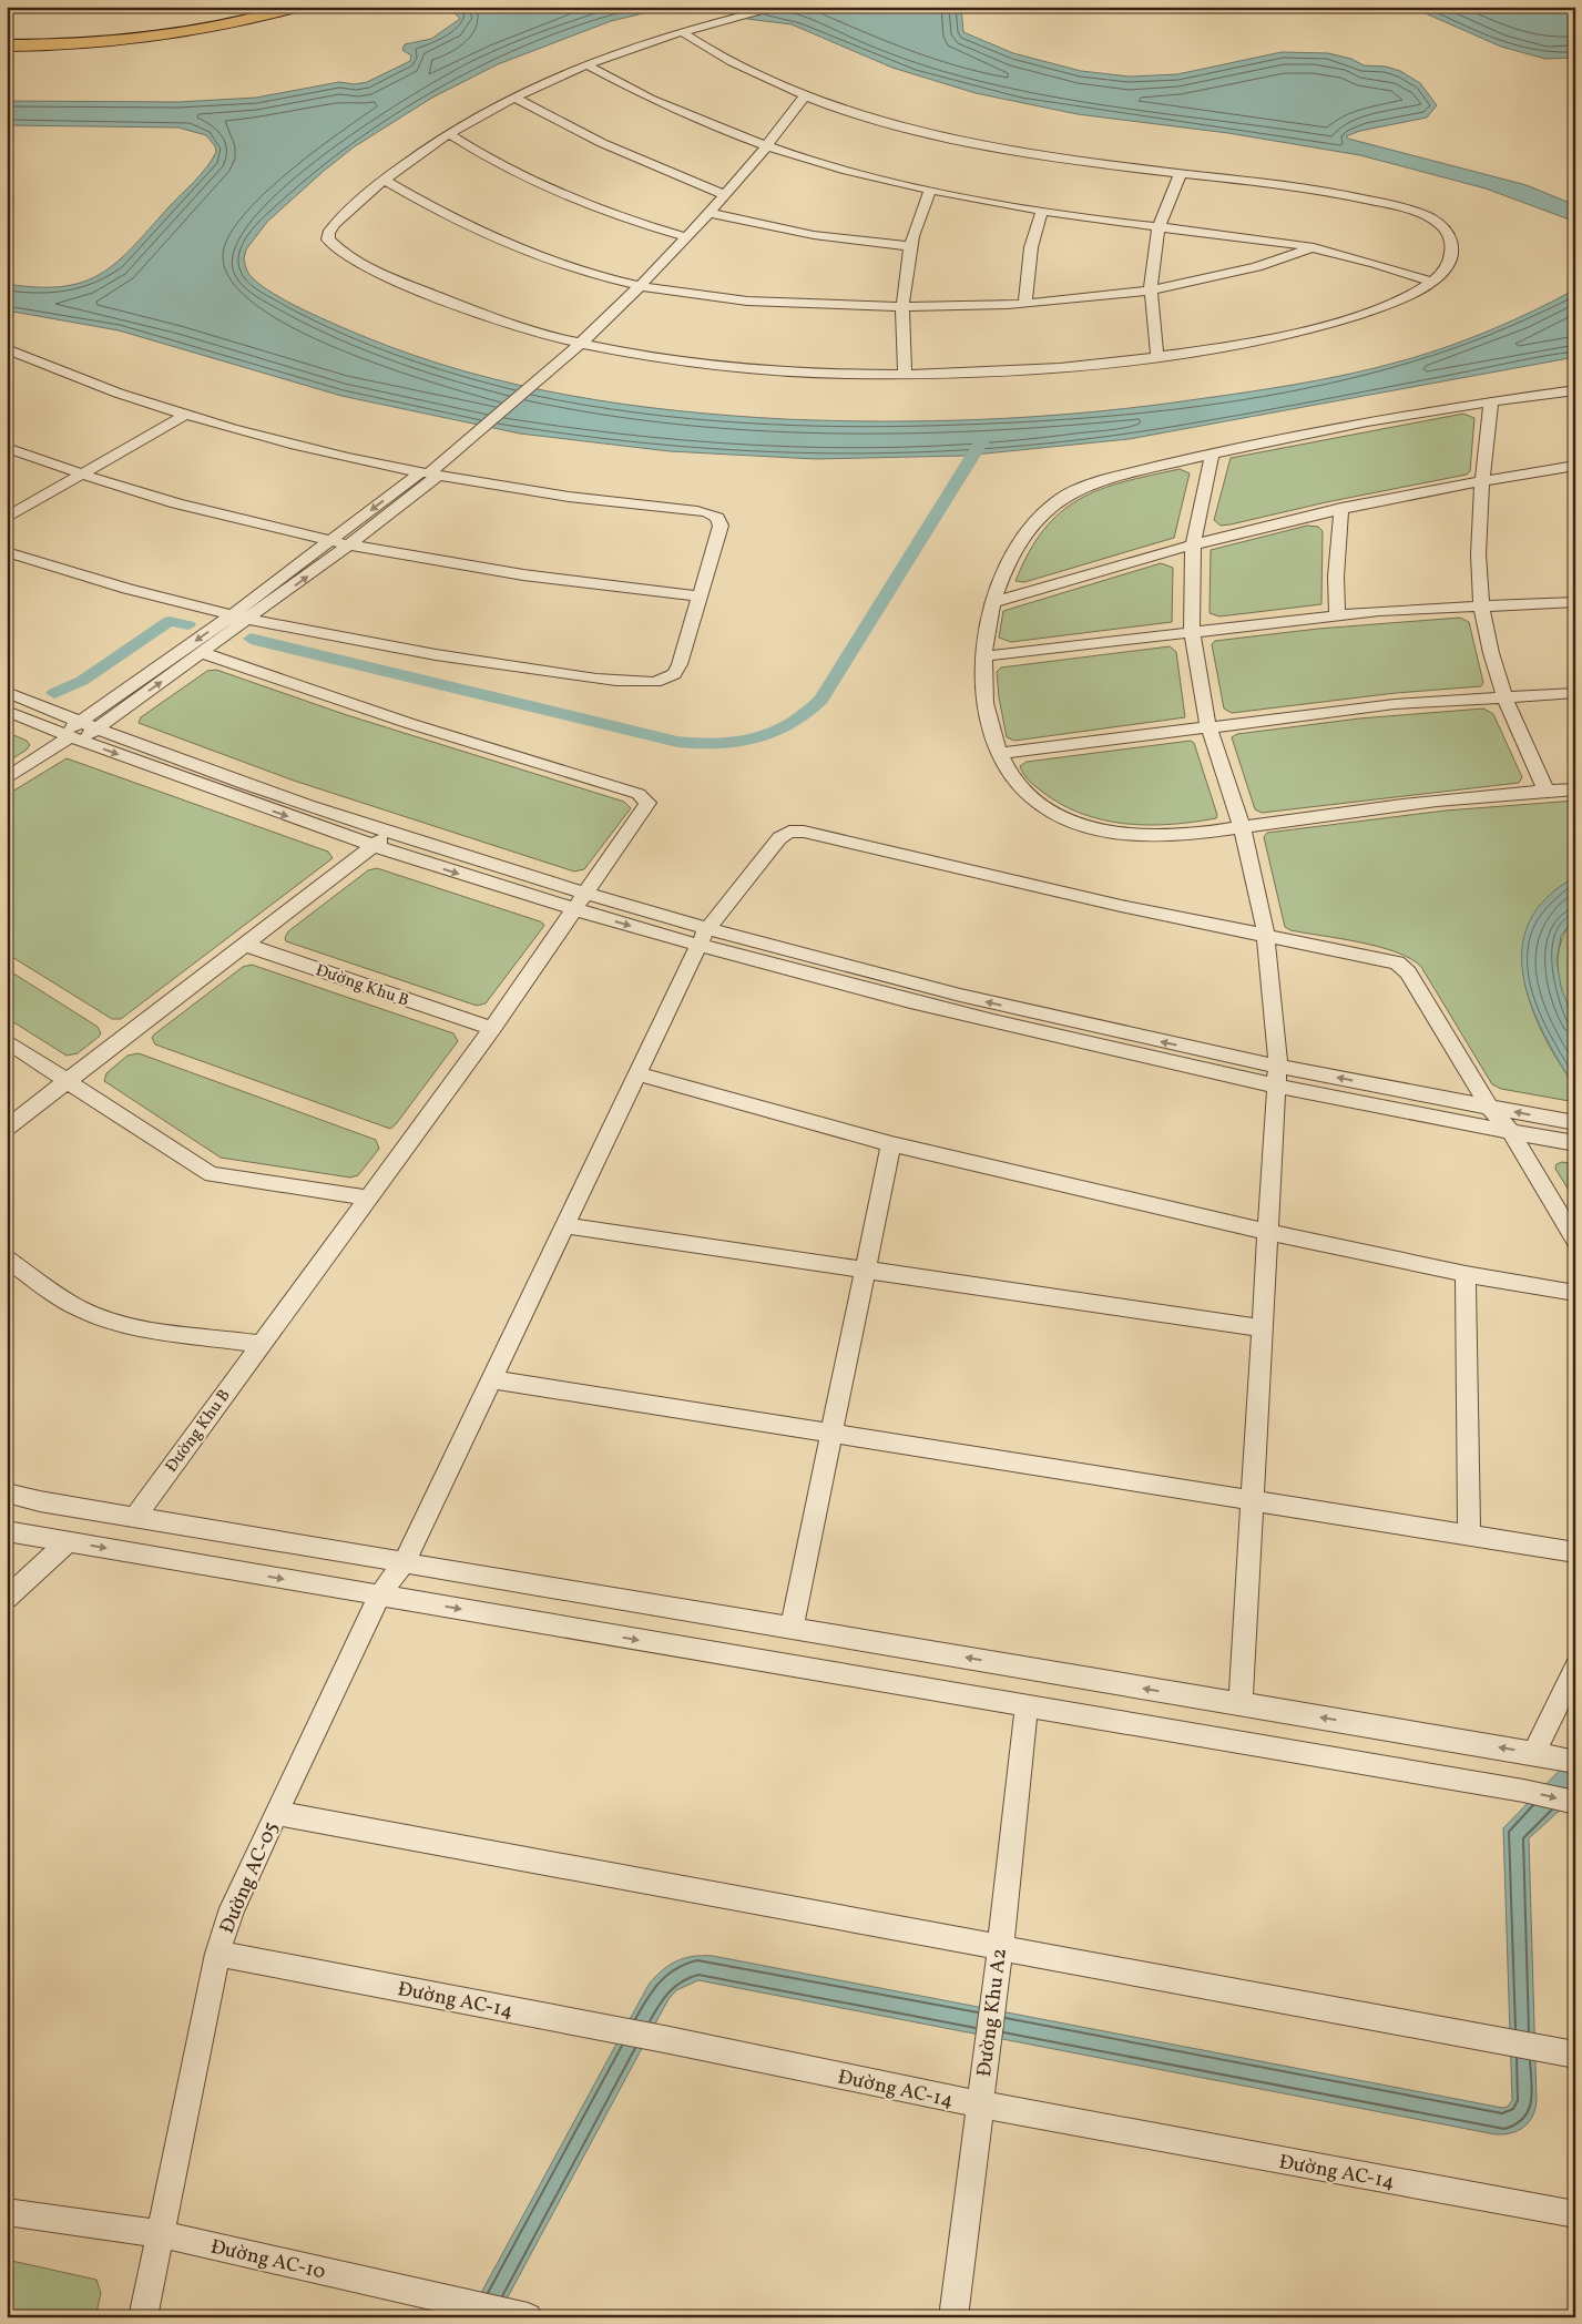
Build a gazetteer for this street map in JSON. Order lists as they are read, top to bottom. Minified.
{"streets":{"street":["Đường Khu B","Đường AC-05","Đường AC-14","Đường Khu A2","Đường AC-10"]},"crossings":[["Đường AC-05","Đường AC-14"],["Đường AC-05","Đường AC-10"],["Đường AC-14","Đường Khu A2"]]}
